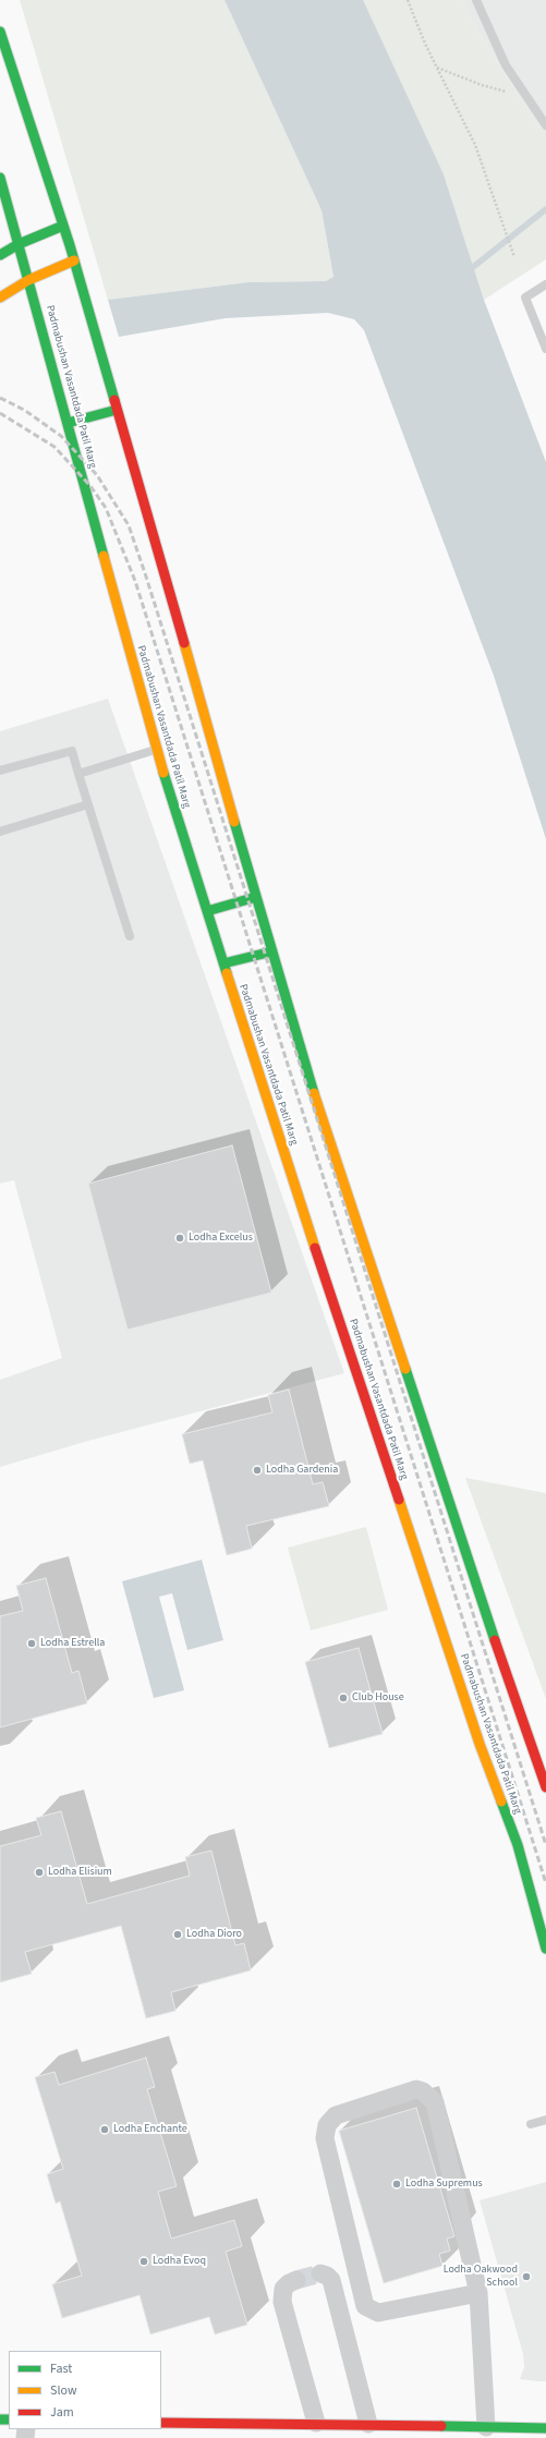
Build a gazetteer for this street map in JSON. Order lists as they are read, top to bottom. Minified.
{"streets":{"main road":["Padmabushan Vasantdada Patil Marg"]},"places":["Lodha Excelus","Lodha Gardenia","Lodha Estrella","Club House","Lodha Elisium","Lodha Dioro","Lodha Enchante","Lodha Supremus","Lodha Evoq","Lodha Oakwood School"],"legend":["Fast","Slow","Jam"]}
